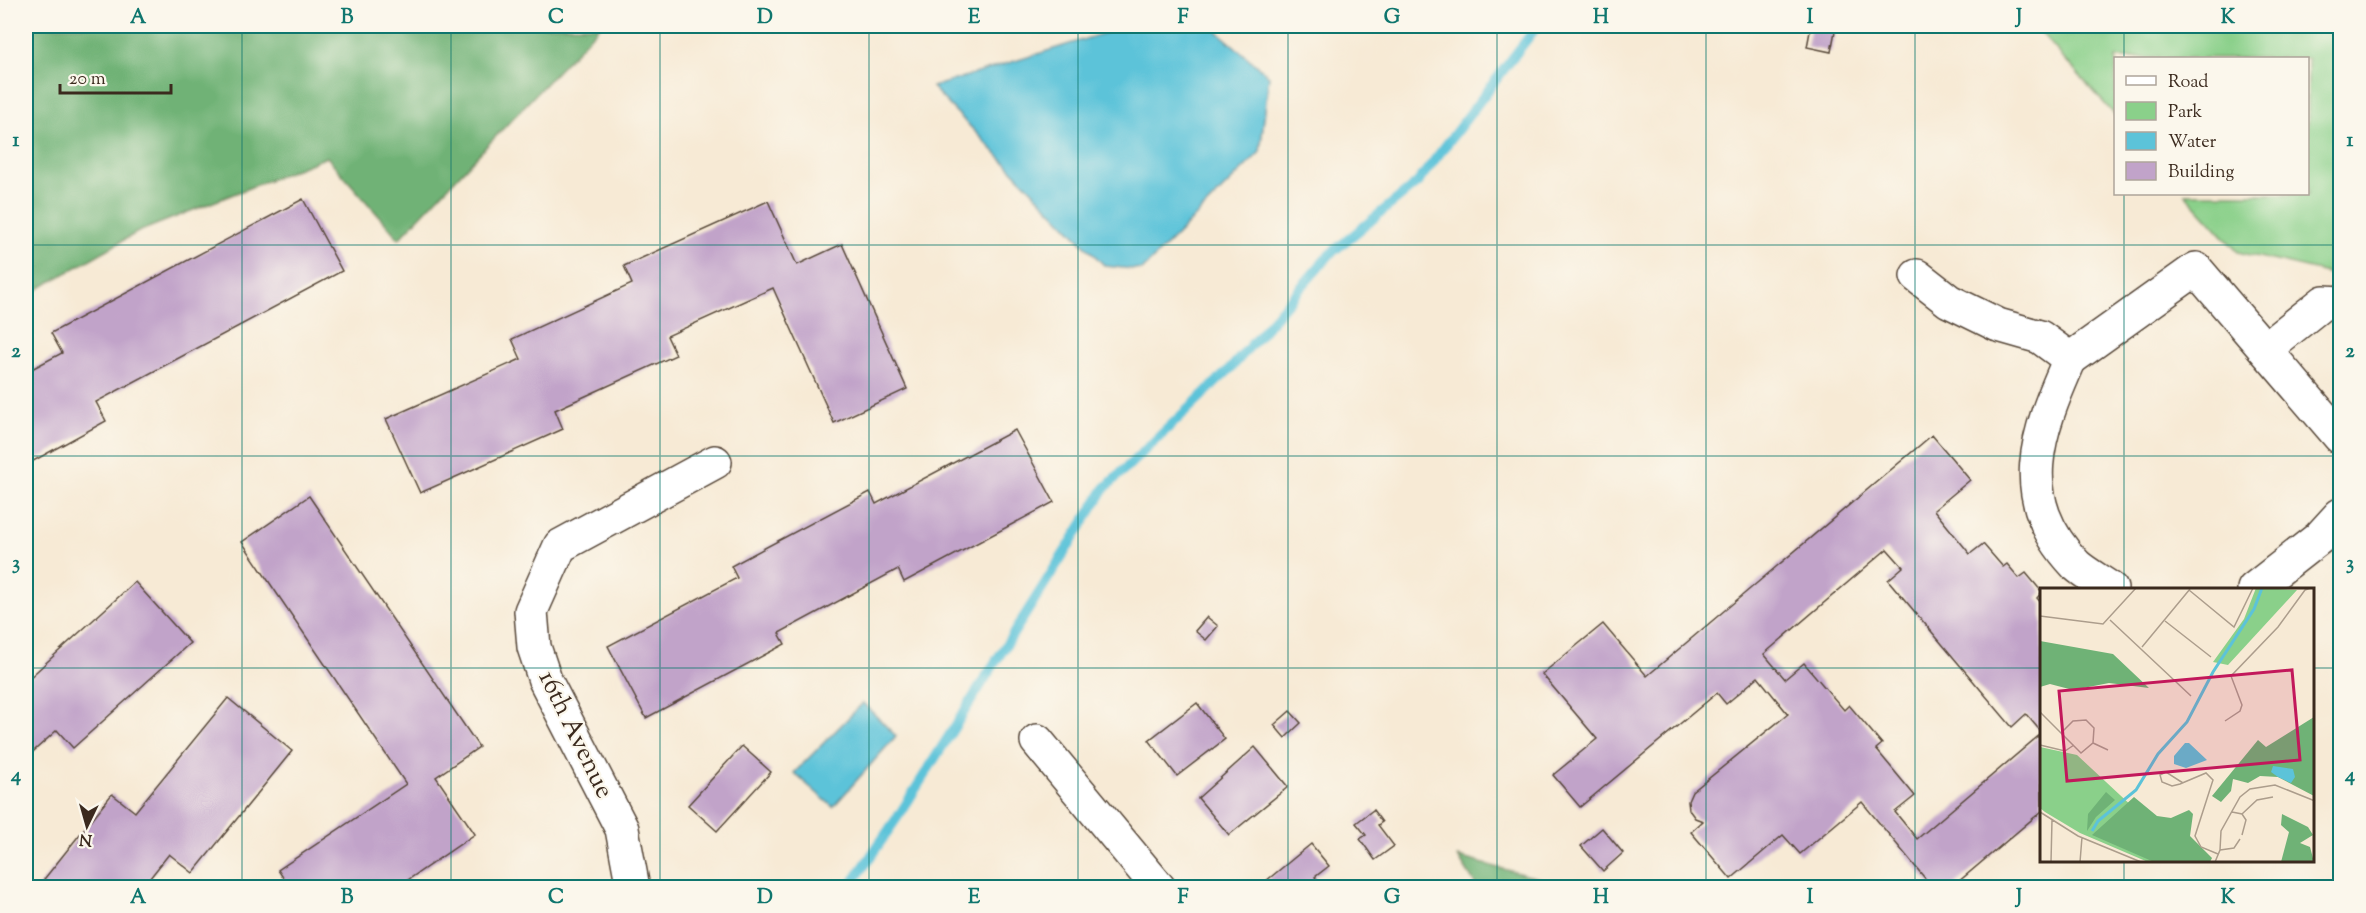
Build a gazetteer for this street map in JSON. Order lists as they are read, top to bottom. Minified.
{"streets":{"street":["16th Avenue"]},"legend":["Road","Park","Water","Building"],"scale_bar":"20 m","north":"bottom","grid":{"columns":["A","B","C","D","E","F","G","H","I","J","K"],"rows":["1","2","3","4"]}}
